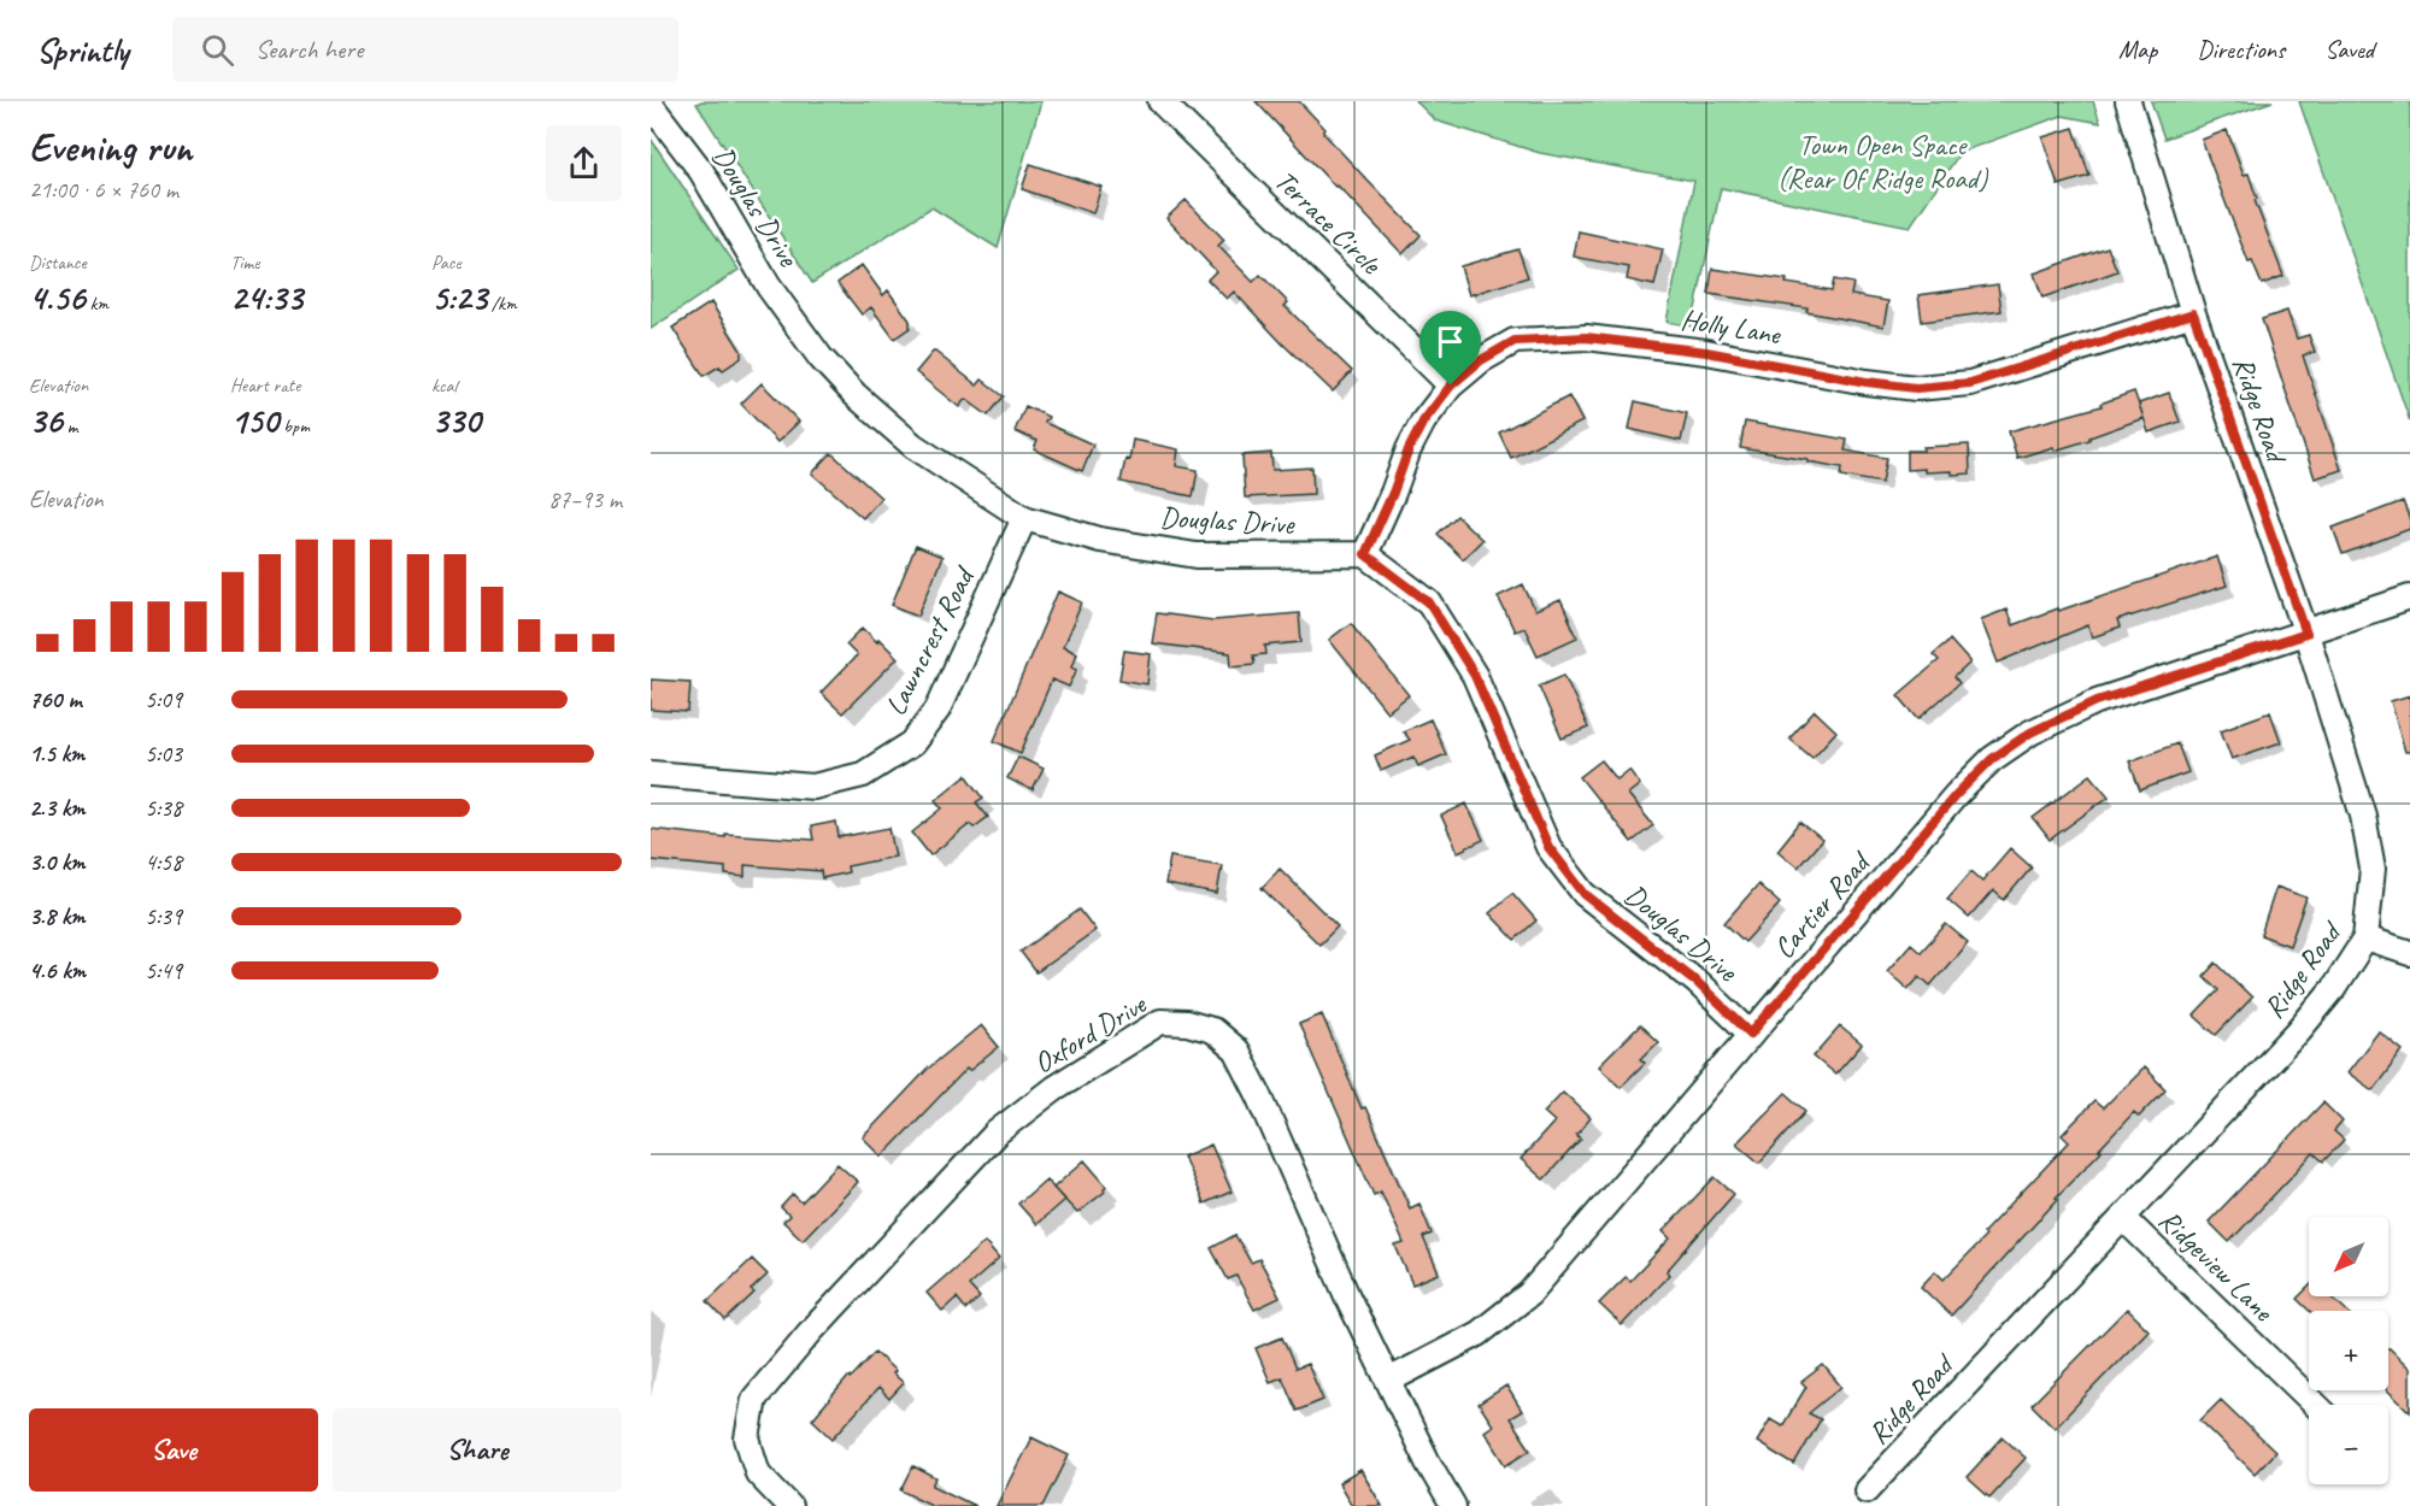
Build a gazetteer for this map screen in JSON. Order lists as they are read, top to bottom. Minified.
{"streets":{"street":["Douglas Drive","Terrace Circle","Holly Lane","Ridge Road","Lawncrest Road","Cartier Road","Oxford Drive","Ridgeview Lane"]},"crossings":[["Douglas Drive","Holly Lane"],["Douglas Drive","Lawncrest Road"],["Douglas Drive","Cartier Road"],["Terrace Circle","Holly Lane"],["Holly Lane","Ridge Road"],["Ridge Road","Cartier Road"],["Ridge Road","Ridgeview Lane"],["Cartier Road","Oxford Drive"]],"parks":["Town Open Space (Rear Of Ridge Road)"],"north":"bottom left","page":{"header":"Sprintly","search":"Search here","nav":["Map","Directions","Saved"],"heading":["Evening run","21:00 · 6 × 760 m"],"stats":[["Distance","4.56 km"],["Time","24:33"],["Pace","5:23 /km"],["Elevation","36 m"],["Heart rate","150 bpm"],["kcal","330"]],"chart":["Elevation","87–93 m"],"list":[{"name":"760 m","note":"5:09"},{"name":"1.5 km","note":"5:03"},{"name":"2.3 km","note":"5:38"},{"name":"3.0 km","note":"4:58"},{"name":"3.8 km","note":"5:39"},{"name":"4.6 km","note":"5:49"}],"map_buttons":["+","−"],"buttons":["Save","Share"]}}
